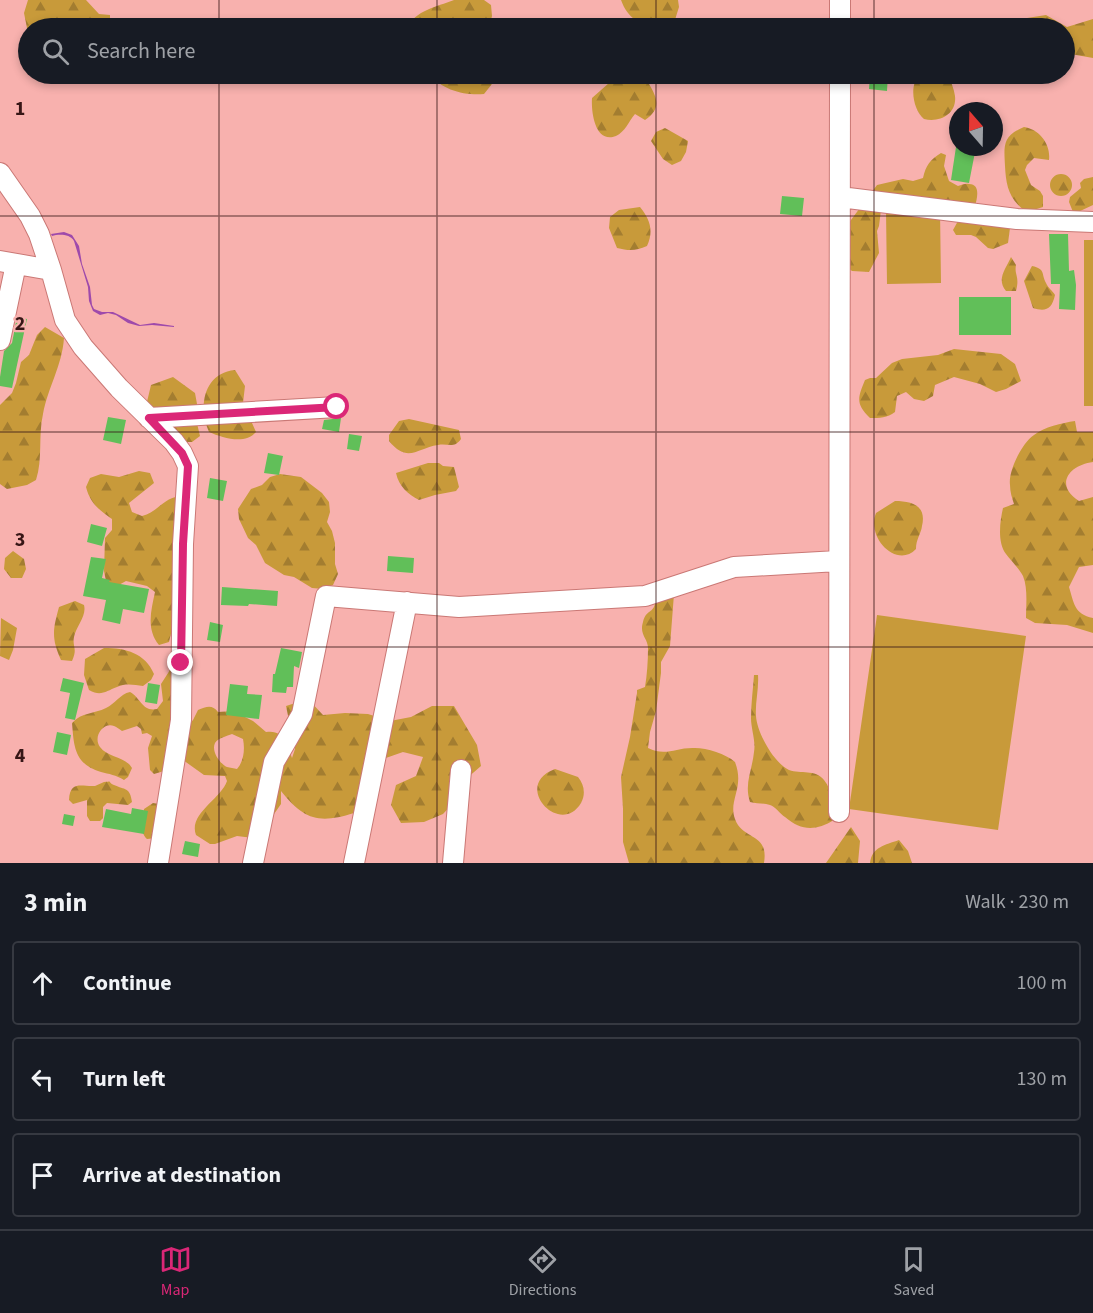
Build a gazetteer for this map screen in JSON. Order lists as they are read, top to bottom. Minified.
{"north":"top","page":{"search":"Search here","heading":["3 min","Walk · 230 m"],"list":[["Continue","100 m"],["Turn left","130 m"],"Arrive at destination"],"nav":["Map","Directions","Saved"]},"grid":{"rows":["1","2","3","4"]}}
